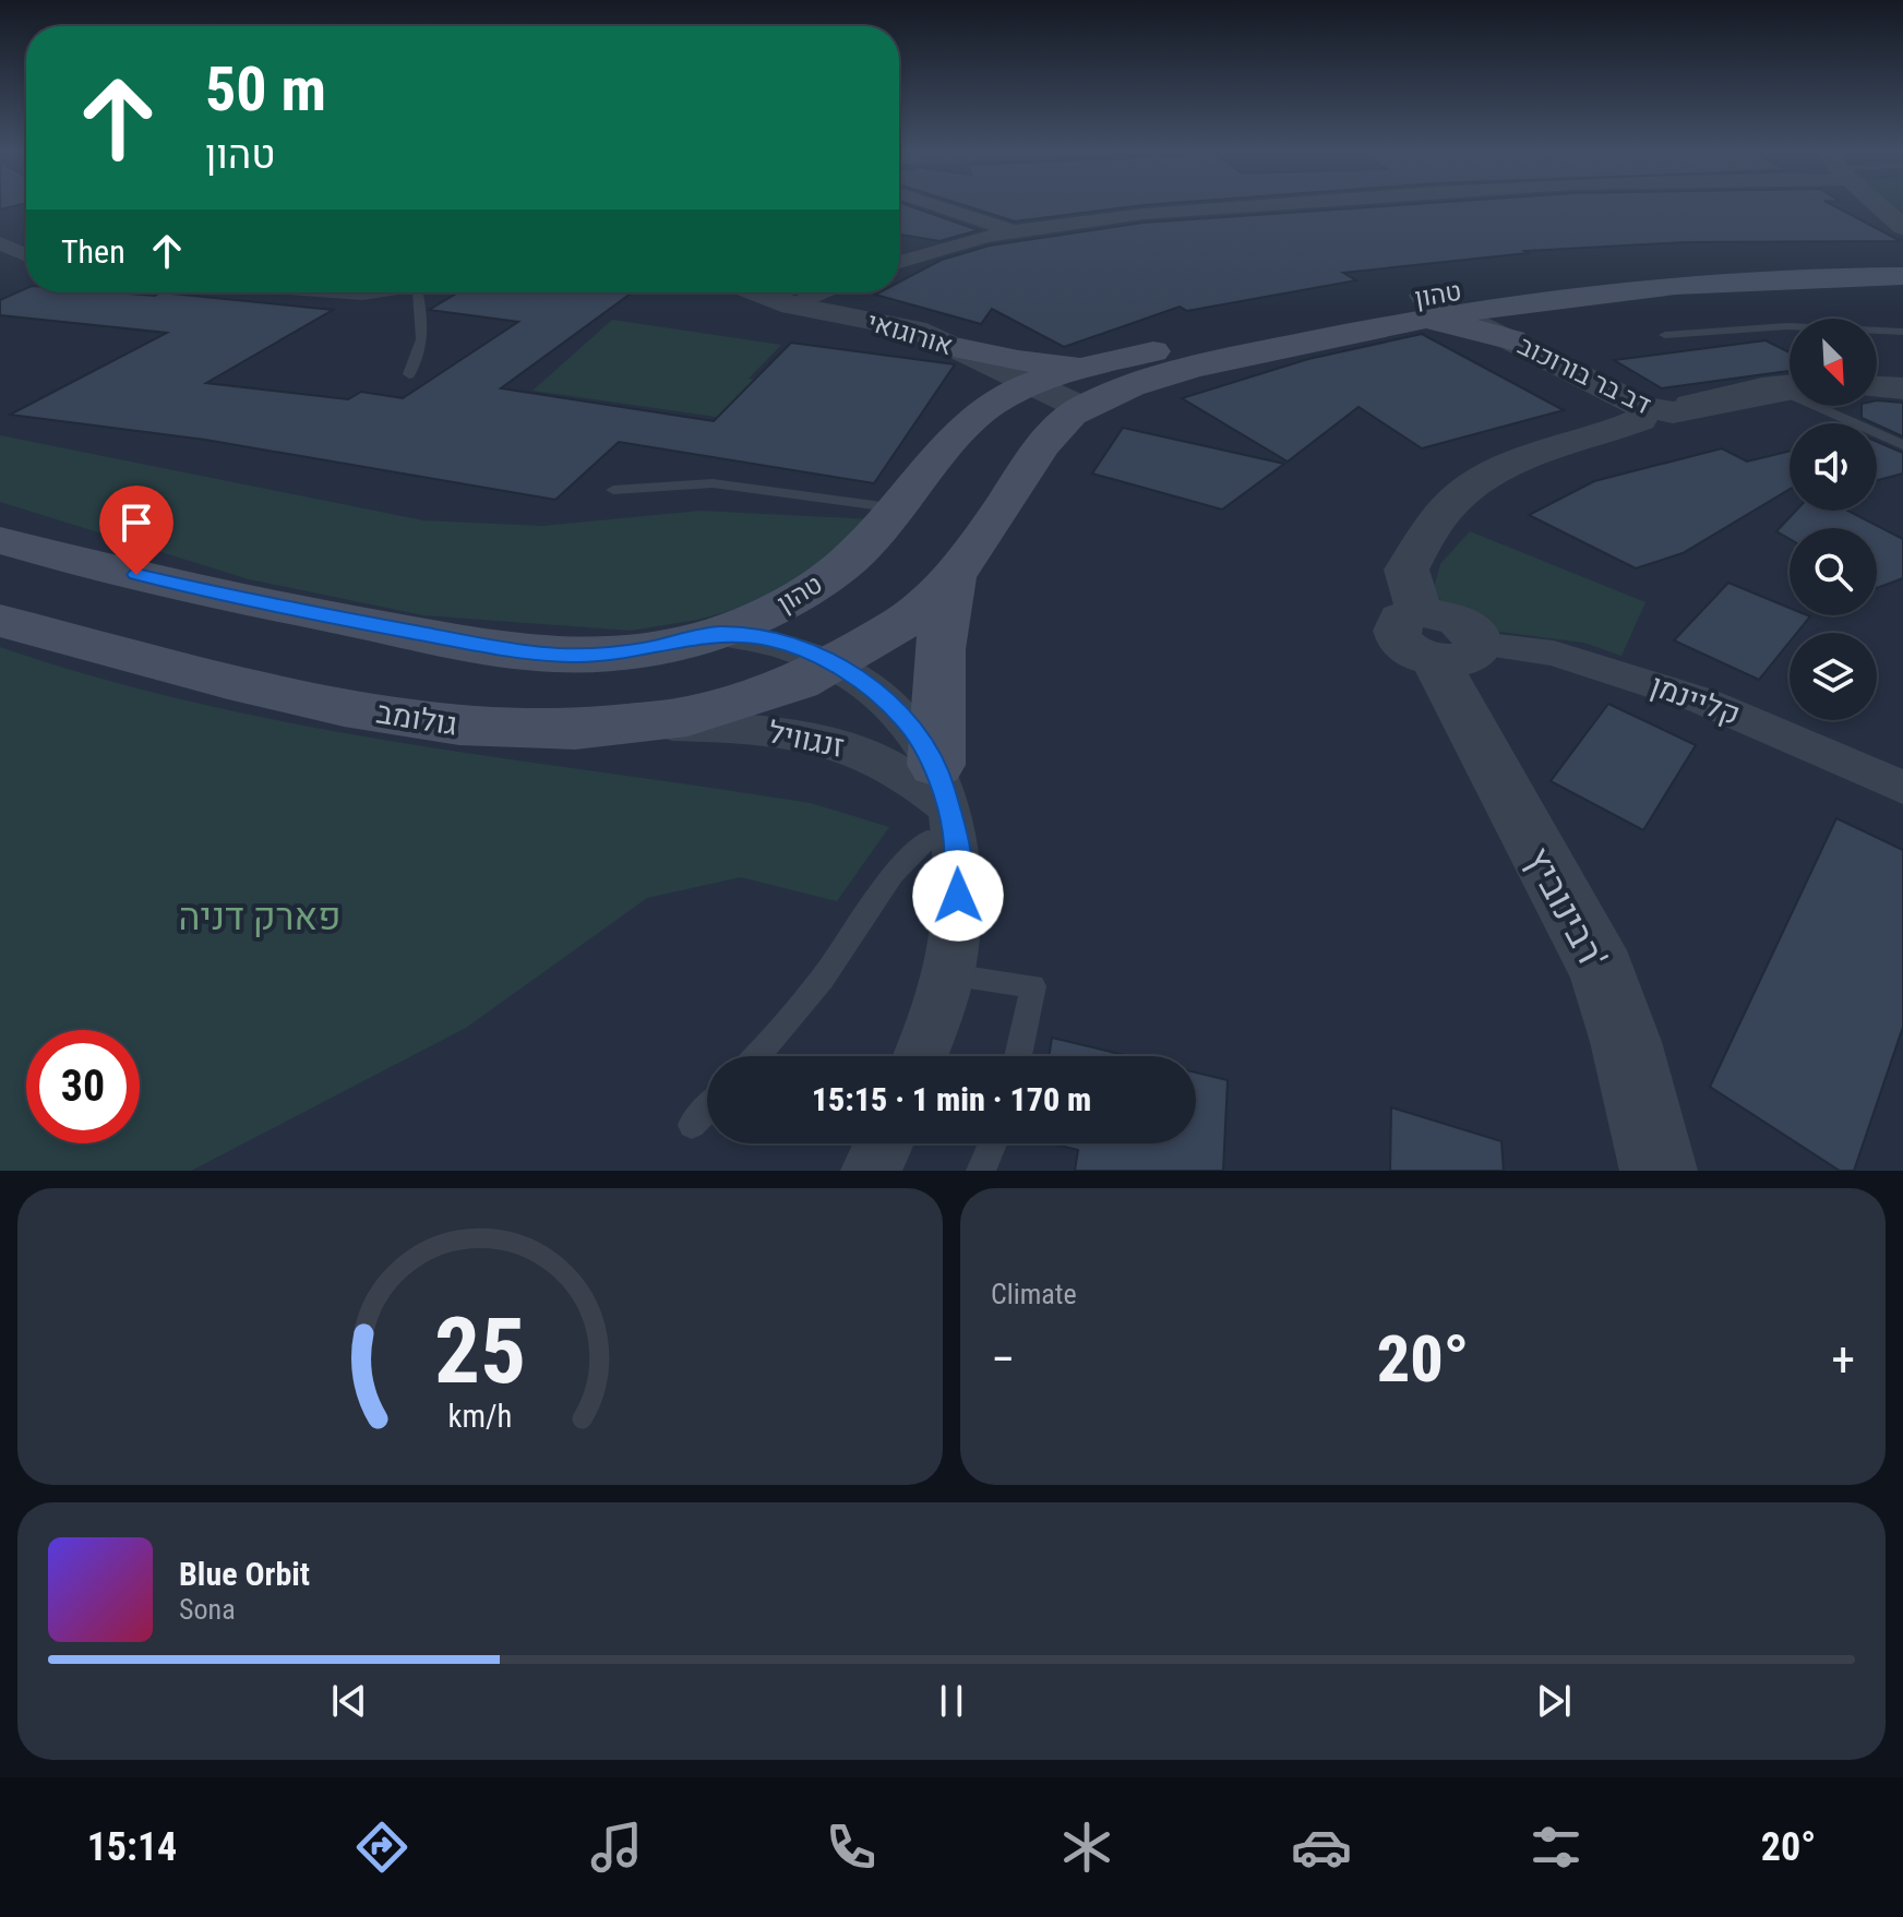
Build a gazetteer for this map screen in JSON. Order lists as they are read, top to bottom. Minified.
{"streets":{"main road":["טהון","גולומב"],"street":["אורוגואי","דב בר בורוכוב","קליינמן","זנגוויל","רבינוביץ'"]},"crossings":[["טהון","אורוגואי"],["טהון","דב בר בורוכוב"],["טהון","גולומב"],["טהון","זנגוויל"],["דב בר בורוכוב","רבינוביץ'"],["קליינמן","רבינוביץ'"],["גולומב","זנגוויל"]],"parks":["פארק דניה"],"north":"bottom right","page":{"turn":["50 m","טהון"],"then":"Then","limit":"30","trip":"15:15 · 1 min · 170 m","tile":"Climate","heat":["−","20°","+"],"song":["Blue Orbit","Sona"],"tabs":["15:14","20°"],"gauge":["25","km/h"]}}
